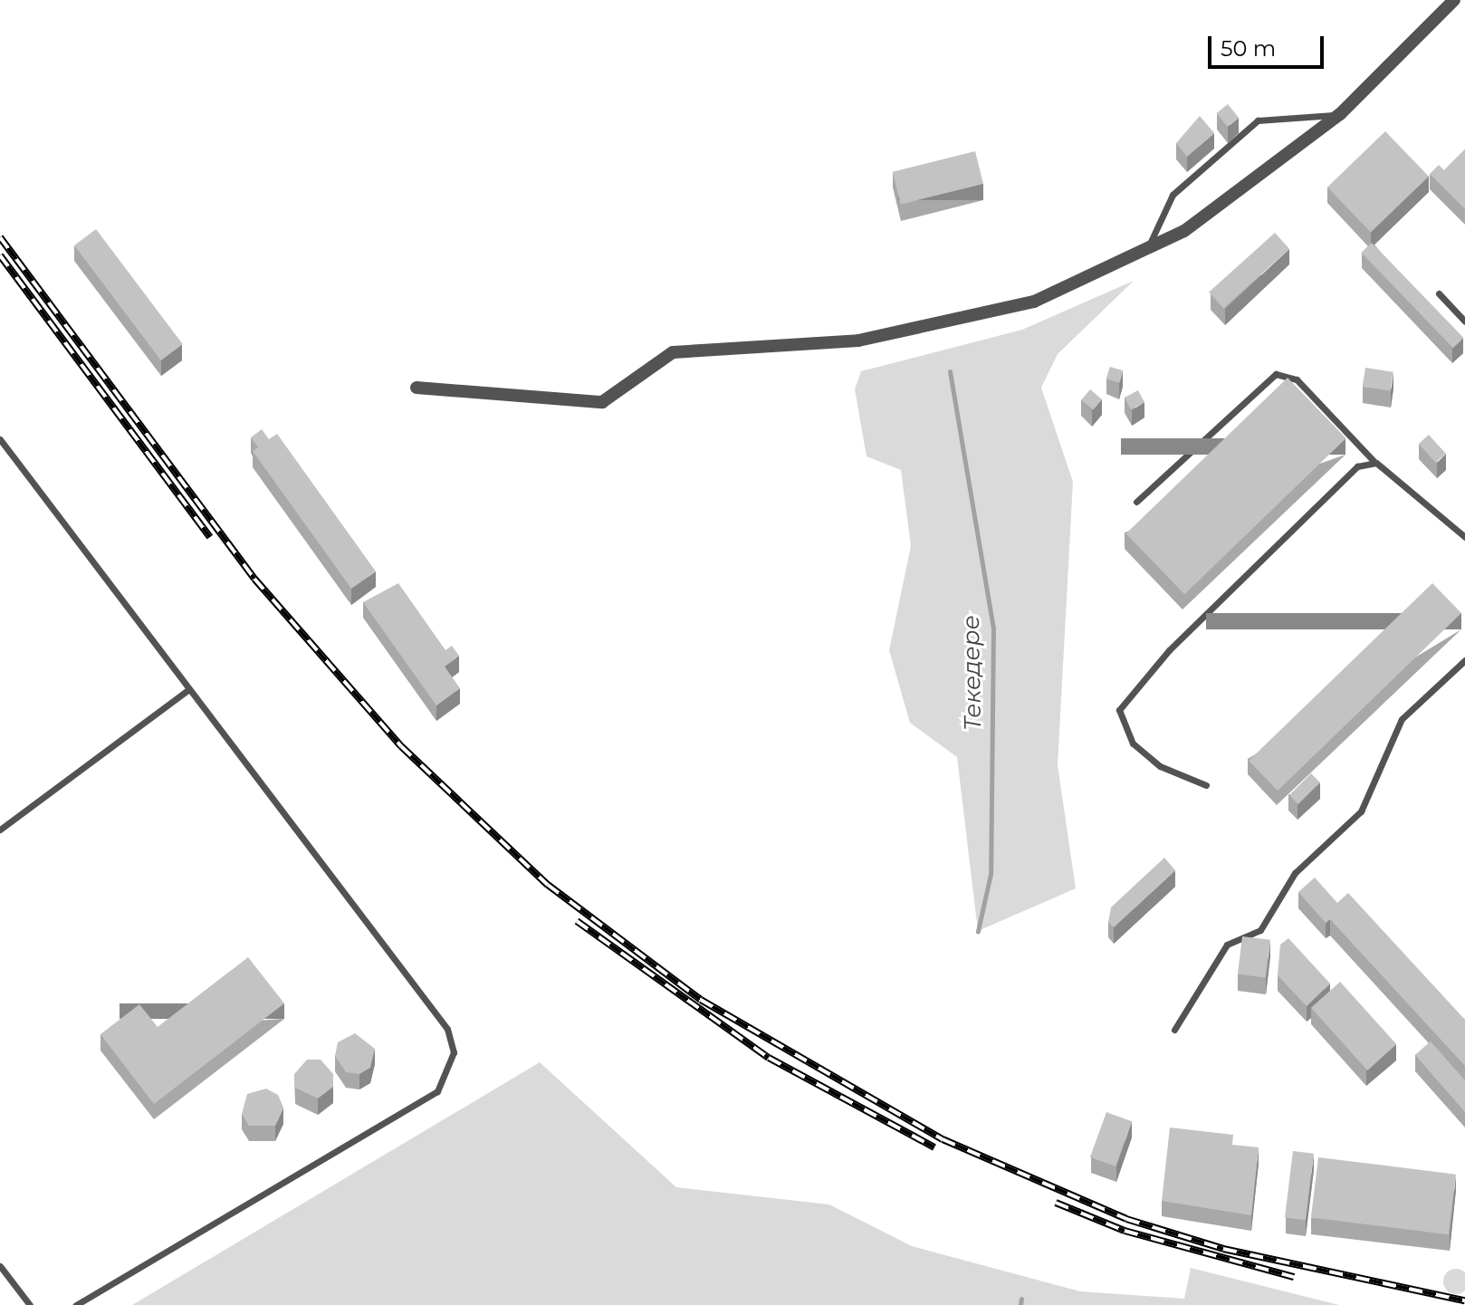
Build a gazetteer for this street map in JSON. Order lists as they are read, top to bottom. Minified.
{"water":["Текедере"],"scale_bar":"50 m"}
